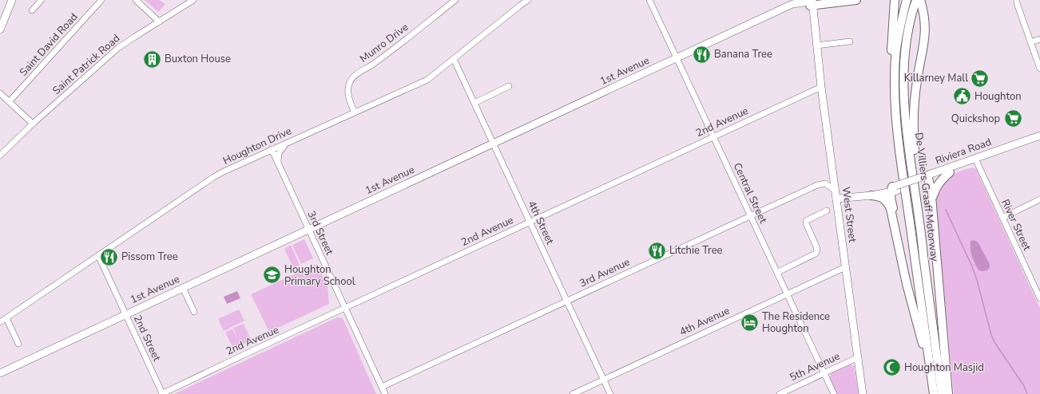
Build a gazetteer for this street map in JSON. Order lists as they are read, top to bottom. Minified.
{"streets":{"highway":["De Villiers Graaff Motorway"],"main road":["1st Avenue","Riviera Road","West Street"],"street":["Munro Drive","Saint David Road","Saint Patrick Road","2nd Avenue","Houghton Drive","Central Street","4th Street","River Street","3rd Street","3rd Avenue","4th Avenue","2nd Street","5th Avenue"]},"crossings":[["Munro Drive","Houghton Drive"],["1st Avenue","Central Street"],["1st Avenue","West Street"],["1st Avenue","4th Street"],["1st Avenue","3rd Street"],["1st Avenue","2nd Street"],["2nd Avenue","Central Street"],["2nd Avenue","West Street"],["2nd Avenue","4th Street"],["2nd Avenue","3rd Street"],["2nd Avenue","2nd Street"],["Houghton Drive","4th Street"],["Houghton Drive","3rd Street"],["Houghton Drive","2nd Street"],["Riviera Road","West Street"],["Riviera Road","River Street"],["Riviera Road","3rd Avenue"],["Central Street","3rd Avenue"],["Central Street","4th Avenue"],["Central Street","5th Avenue"],["West Street","3rd Avenue"],["West Street","4th Avenue"],["West Street","5th Avenue"],["4th Street","3rd Avenue"],["4th Street","4th Avenue"],["3rd Street","3rd Avenue"]],"places":{"restaurant":["Banana Tree","Litchie Tree","Pissom Tree"],"building":["Buxton House"],"supermarket":["Killarney Mall","Quickshop"],"public building":["Houghton"],"school or university":["Houghton Primary School"],"hotel":["The Residence Houghton"],"mosque":["Houghton Masjid"]}}
